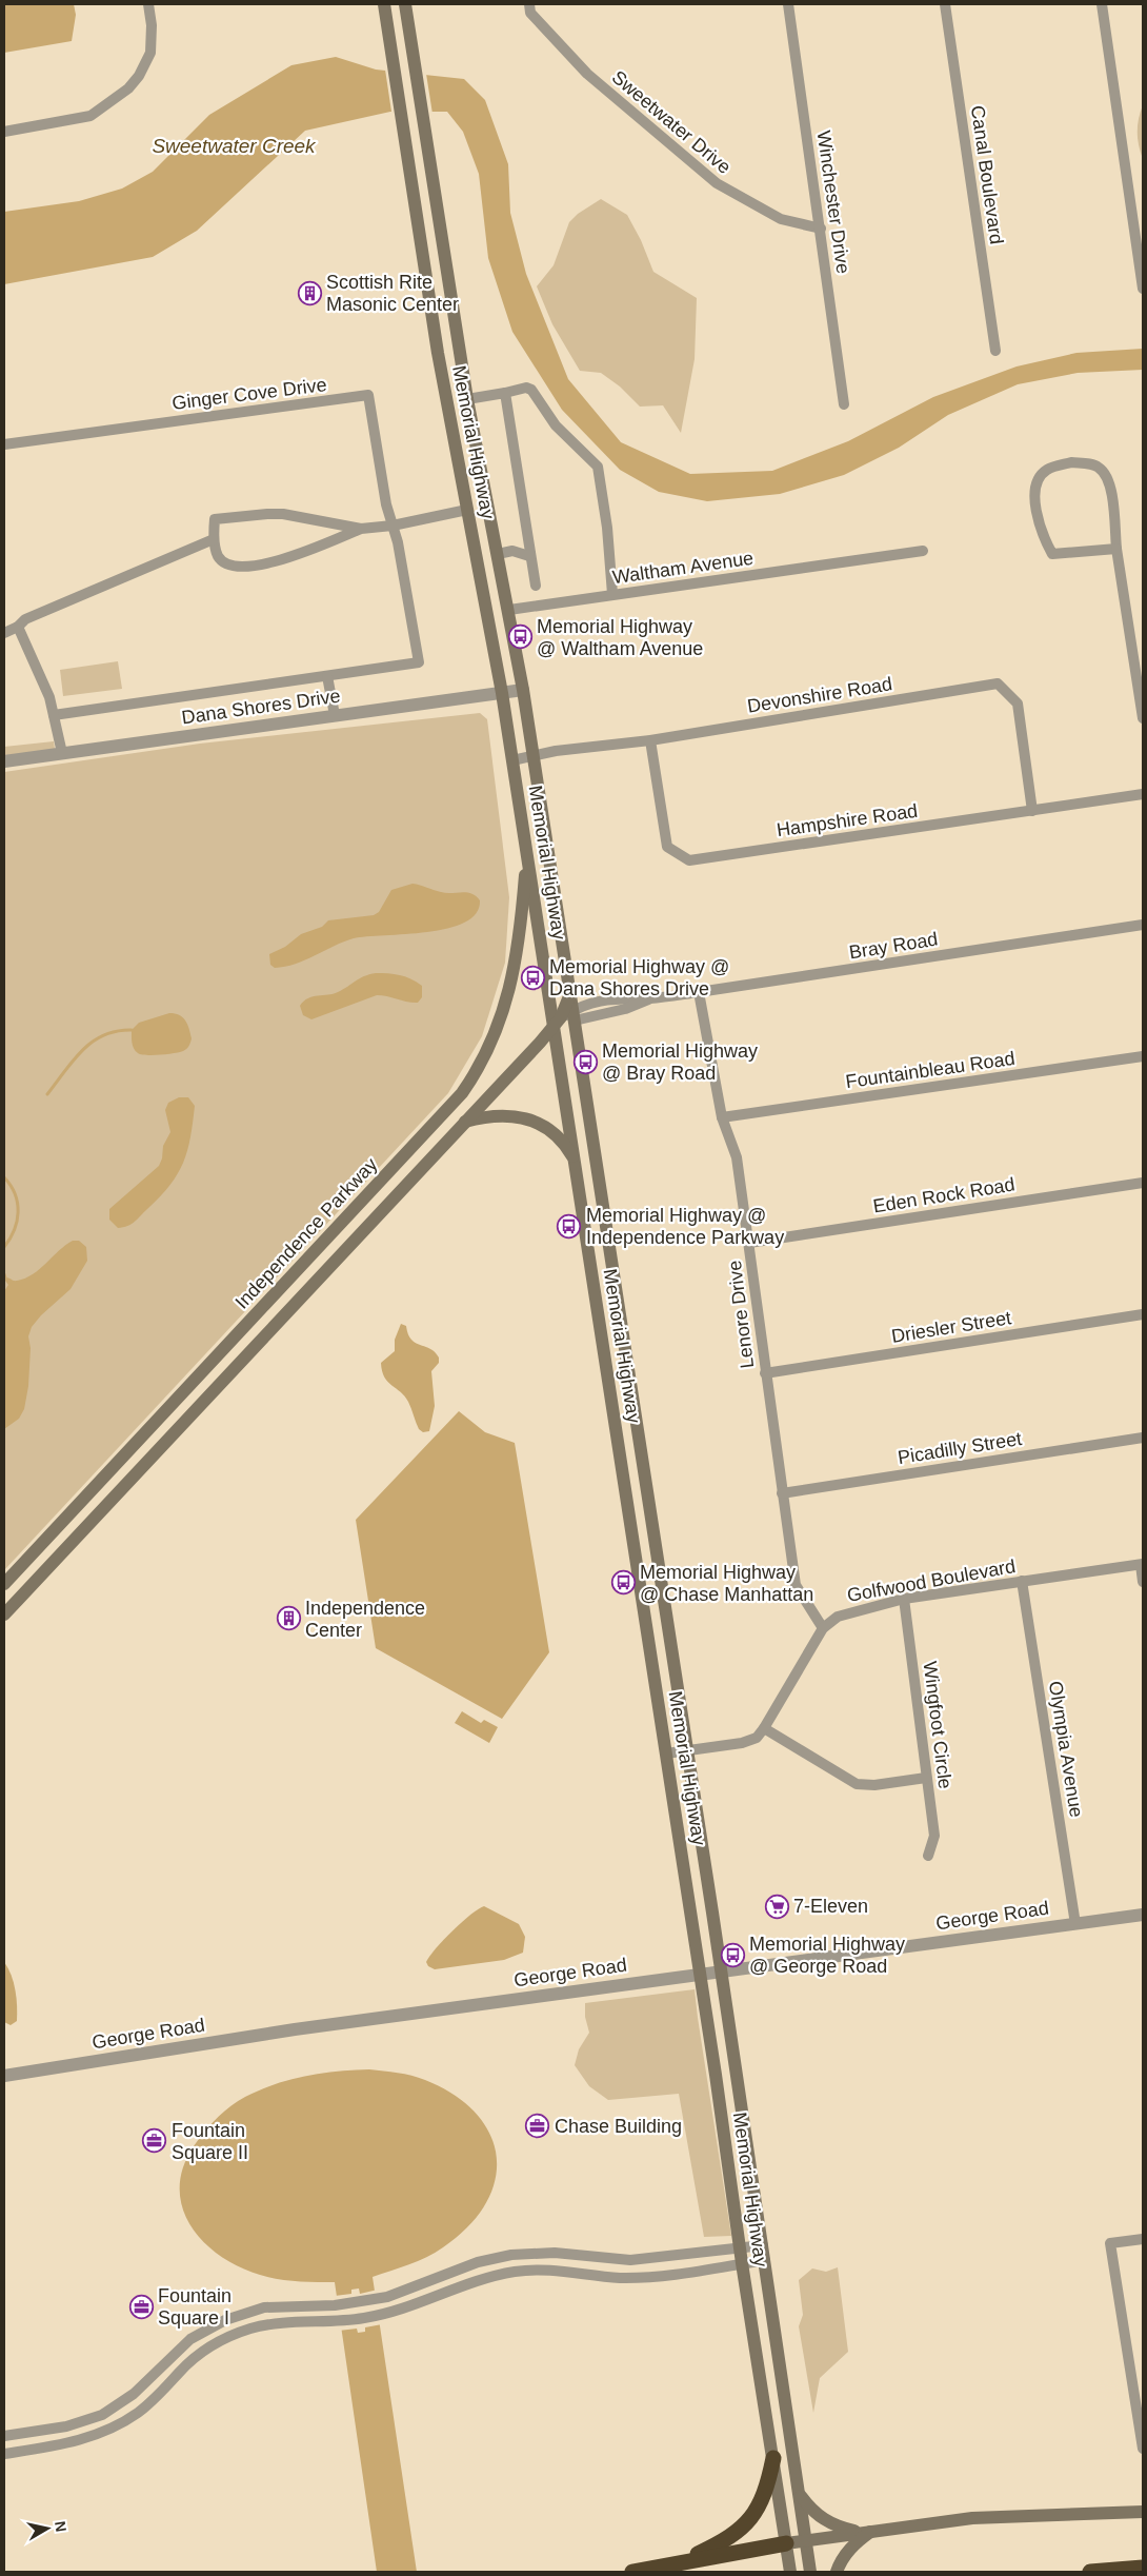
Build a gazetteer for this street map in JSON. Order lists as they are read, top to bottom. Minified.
{"streets":{"main road":["Memorial Highway","Independence Parkway"],"street":["Sweetwater Drive","Canal Boulevard","Winchester Drive","Ginger Cove Drive","Waltham Avenue","Devonshire Road","Dana Shores Drive","Hampshire Road","Bray Road","Fountainbleau Road","Eden Rock Road","Lenore Drive","Driesler Street","Picadilly Street","Golfwood Boulevard","Wingfoot Circle","Olympia Avenue","George Road"]},"crossings":[["Sweetwater Drive","Winchester Drive"],["Memorial Highway","Waltham Avenue"],["Memorial Highway","Devonshire Road"],["Memorial Highway","Dana Shores Drive"],["Memorial Highway","Bray Road"],["Memorial Highway","Independence Parkway"],["Memorial Highway","Golfwood Boulevard"],["Memorial Highway","George Road"],["Devonshire Road","Hampshire Road"],["Bray Road","Lenore Drive"],["Fountainbleau Road","Lenore Drive"],["Eden Rock Road","Lenore Drive"],["Lenore Drive","Driesler Street"],["Lenore Drive","Picadilly Street"],["Lenore Drive","Golfwood Boulevard"],["Golfwood Boulevard","Wingfoot Circle"],["Golfwood Boulevard","Olympia Avenue"],["Olympia Avenue","George Road"]],"water":["Sweetwater Creek"],"places":{"building":["Scottish Rite Masonic Center","Independence Center"],"bus stop":["Memorial Highway @ Waltham Avenue","Memorial Highway @ Dana Shores Drive","Memorial Highway @ Bray Road","Memorial Highway @ Independence Parkway","Memorial Highway @ Chase Manhattan","Memorial Highway @ George Road"],"supermarket":["7-Eleven"],"office":["Chase Building","Fountain Square II","Fountain Square I"]},"north":"right"}
